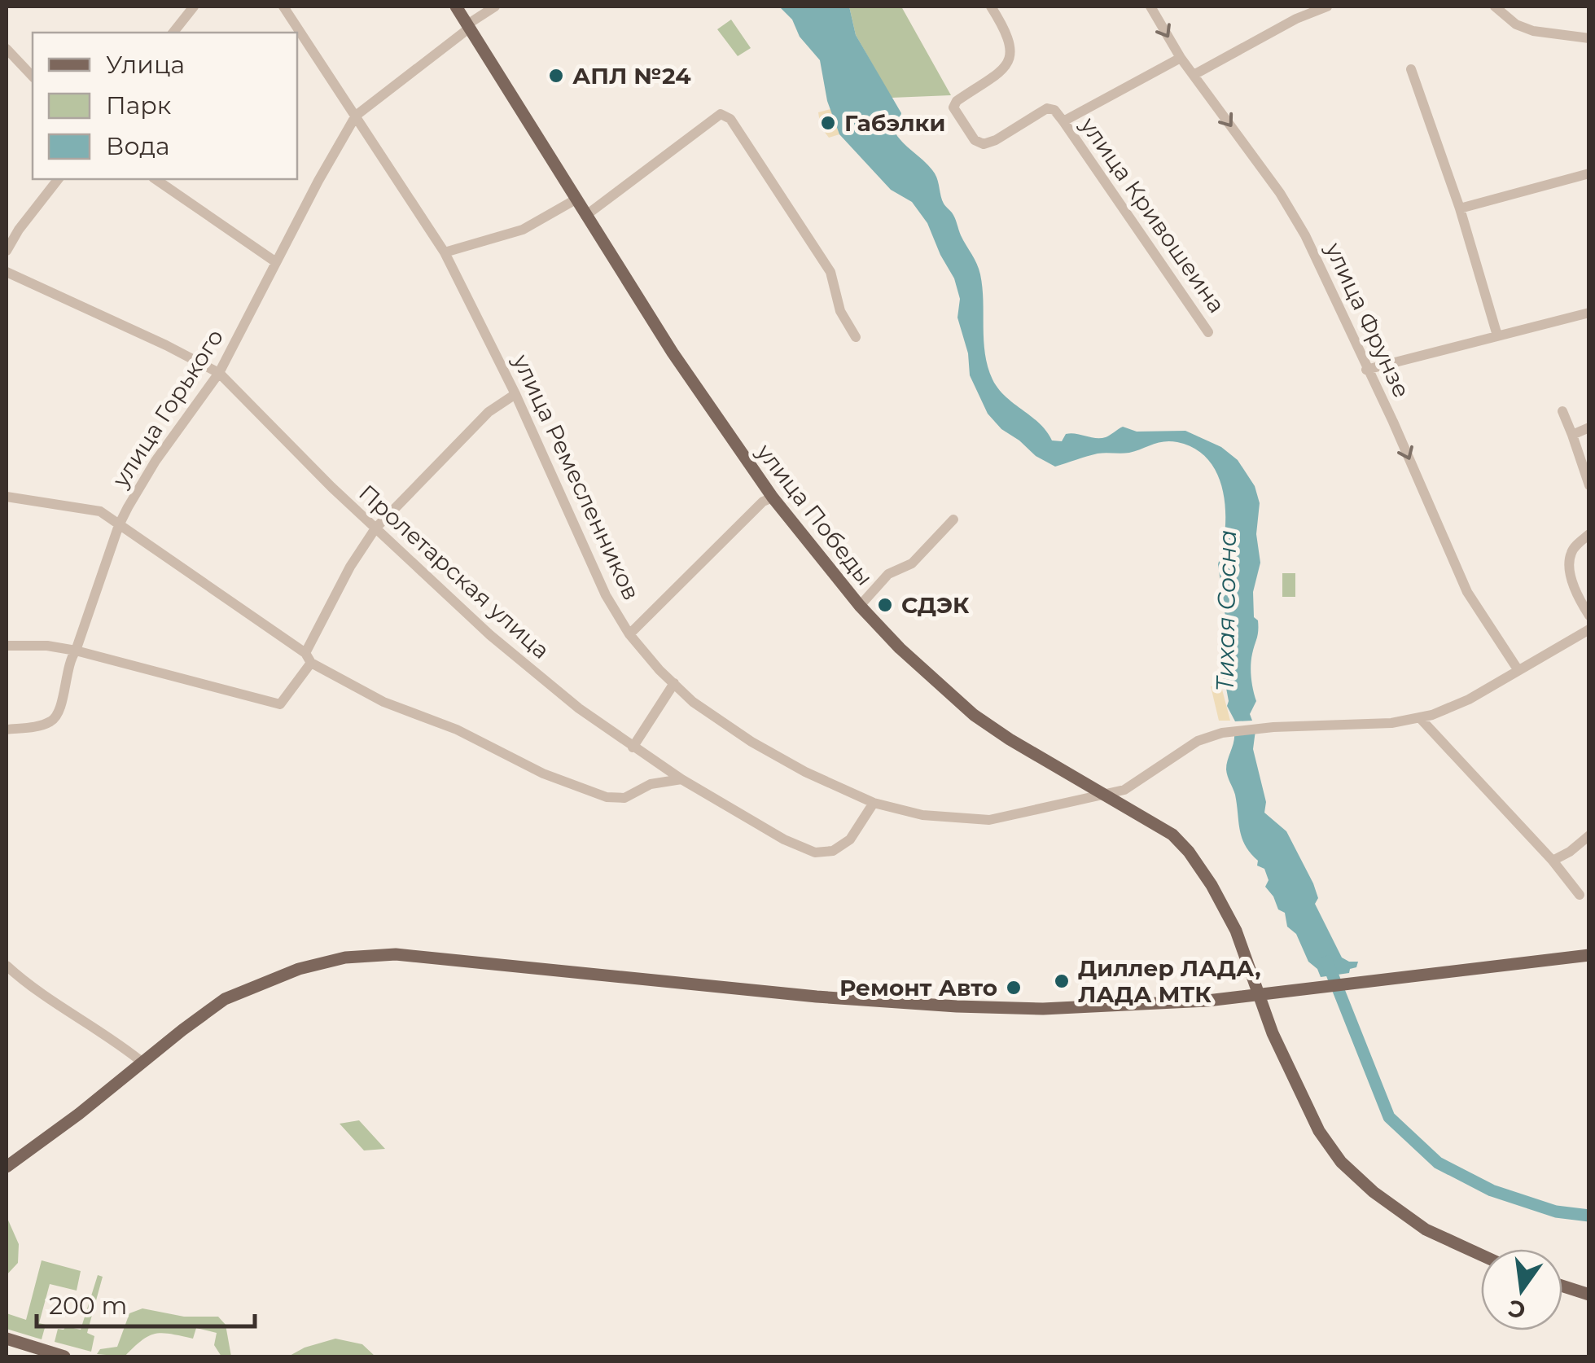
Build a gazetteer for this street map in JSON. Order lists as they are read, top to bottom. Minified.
{"streets":{"main road":["улица Победы"],"street":["улица Кривошеина","улица Фрунзе","улица Горького","улица Ремесленников","Пролетарская улица"]},"crossings":[["улица Кривошеина","улица Фрунзе"],["улица Фрунзе","улица Ремесленников"],["улица Горького","улица Ремесленников"],["улица Горького","улица Победы"],["улица Горького","Пролетарская улица"],["улица Ремесленников","улица Победы"],["улица Ремесленников","Пролетарская улица"]],"one_way":["улица Фрунзе"],"water":["Тихая Сосна"],"places":["АПЛ №24","Габэлки","СДЭК","Диллер ЛАДА, ЛАДА МТК","Ремонт Авто"],"legend":["Улица","Парк","Вода"],"scale_bar":"200 m","north":"bottom"}
